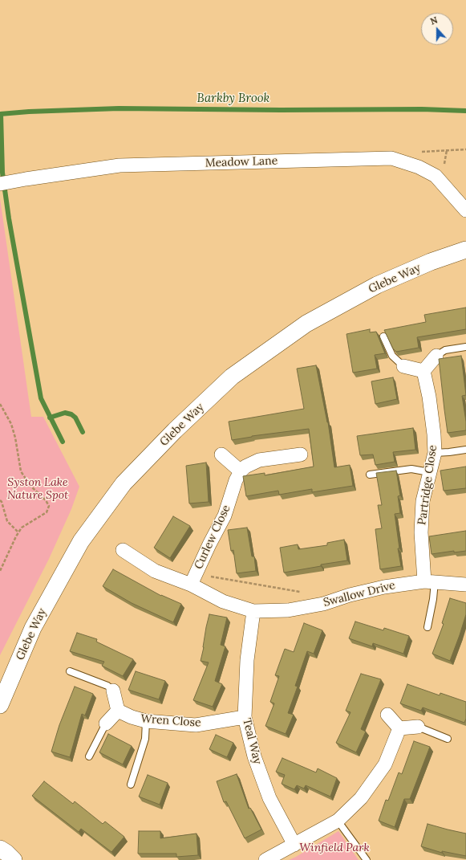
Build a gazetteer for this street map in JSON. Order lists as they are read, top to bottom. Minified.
{"streets":{"street":["Meadow Lane","Glebe Way","Partridge Close","Curlew Close","Swallow Drive","Wren Close","Teal Way"]},"crossings":[["Partridge Close","Swallow Drive"],["Swallow Drive","Teal Way"],["Wren Close","Teal Way"]],"water":["Barkby Brook"],"parks":["Syston Lake Nature Spot","Winfield Park"],"north":"top"}
